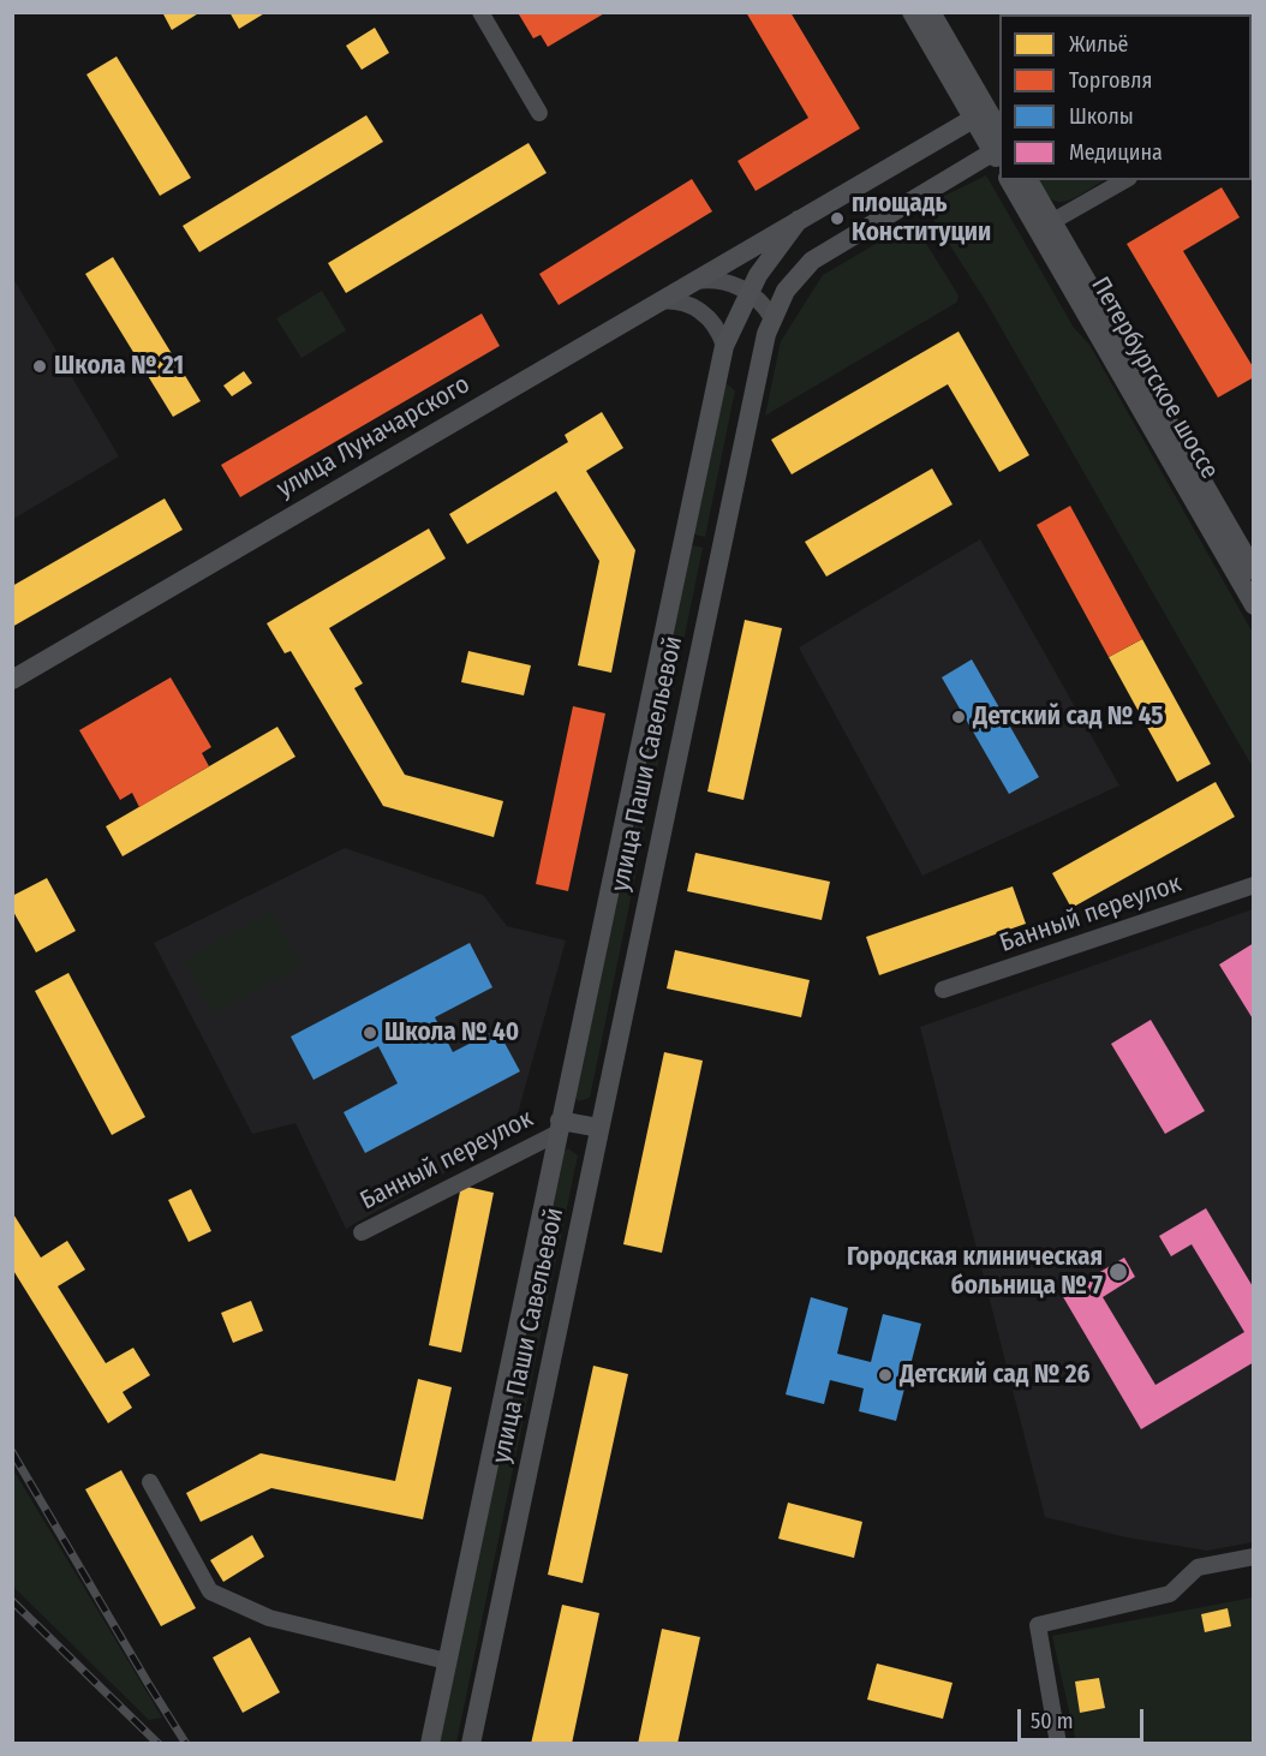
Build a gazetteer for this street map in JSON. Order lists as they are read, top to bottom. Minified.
{"streets":{"main road":["Петербургское шоссе","улица Луначарского","улица Паши Савельевой"],"street":["Банный переулок"]},"crossings":[["улица Луначарского","улица Паши Савельевой"],["улица Паши Савельевой","Банный переулок"]],"places":["площадь Конституции","Школа № 21","Детский сад № 45","Школа № 40","Городская клиническая больница № 7","Детский сад № 26"],"legend":["Жильё","Торговля","Школы","Медицина"],"scale_bar":"50 m"}
